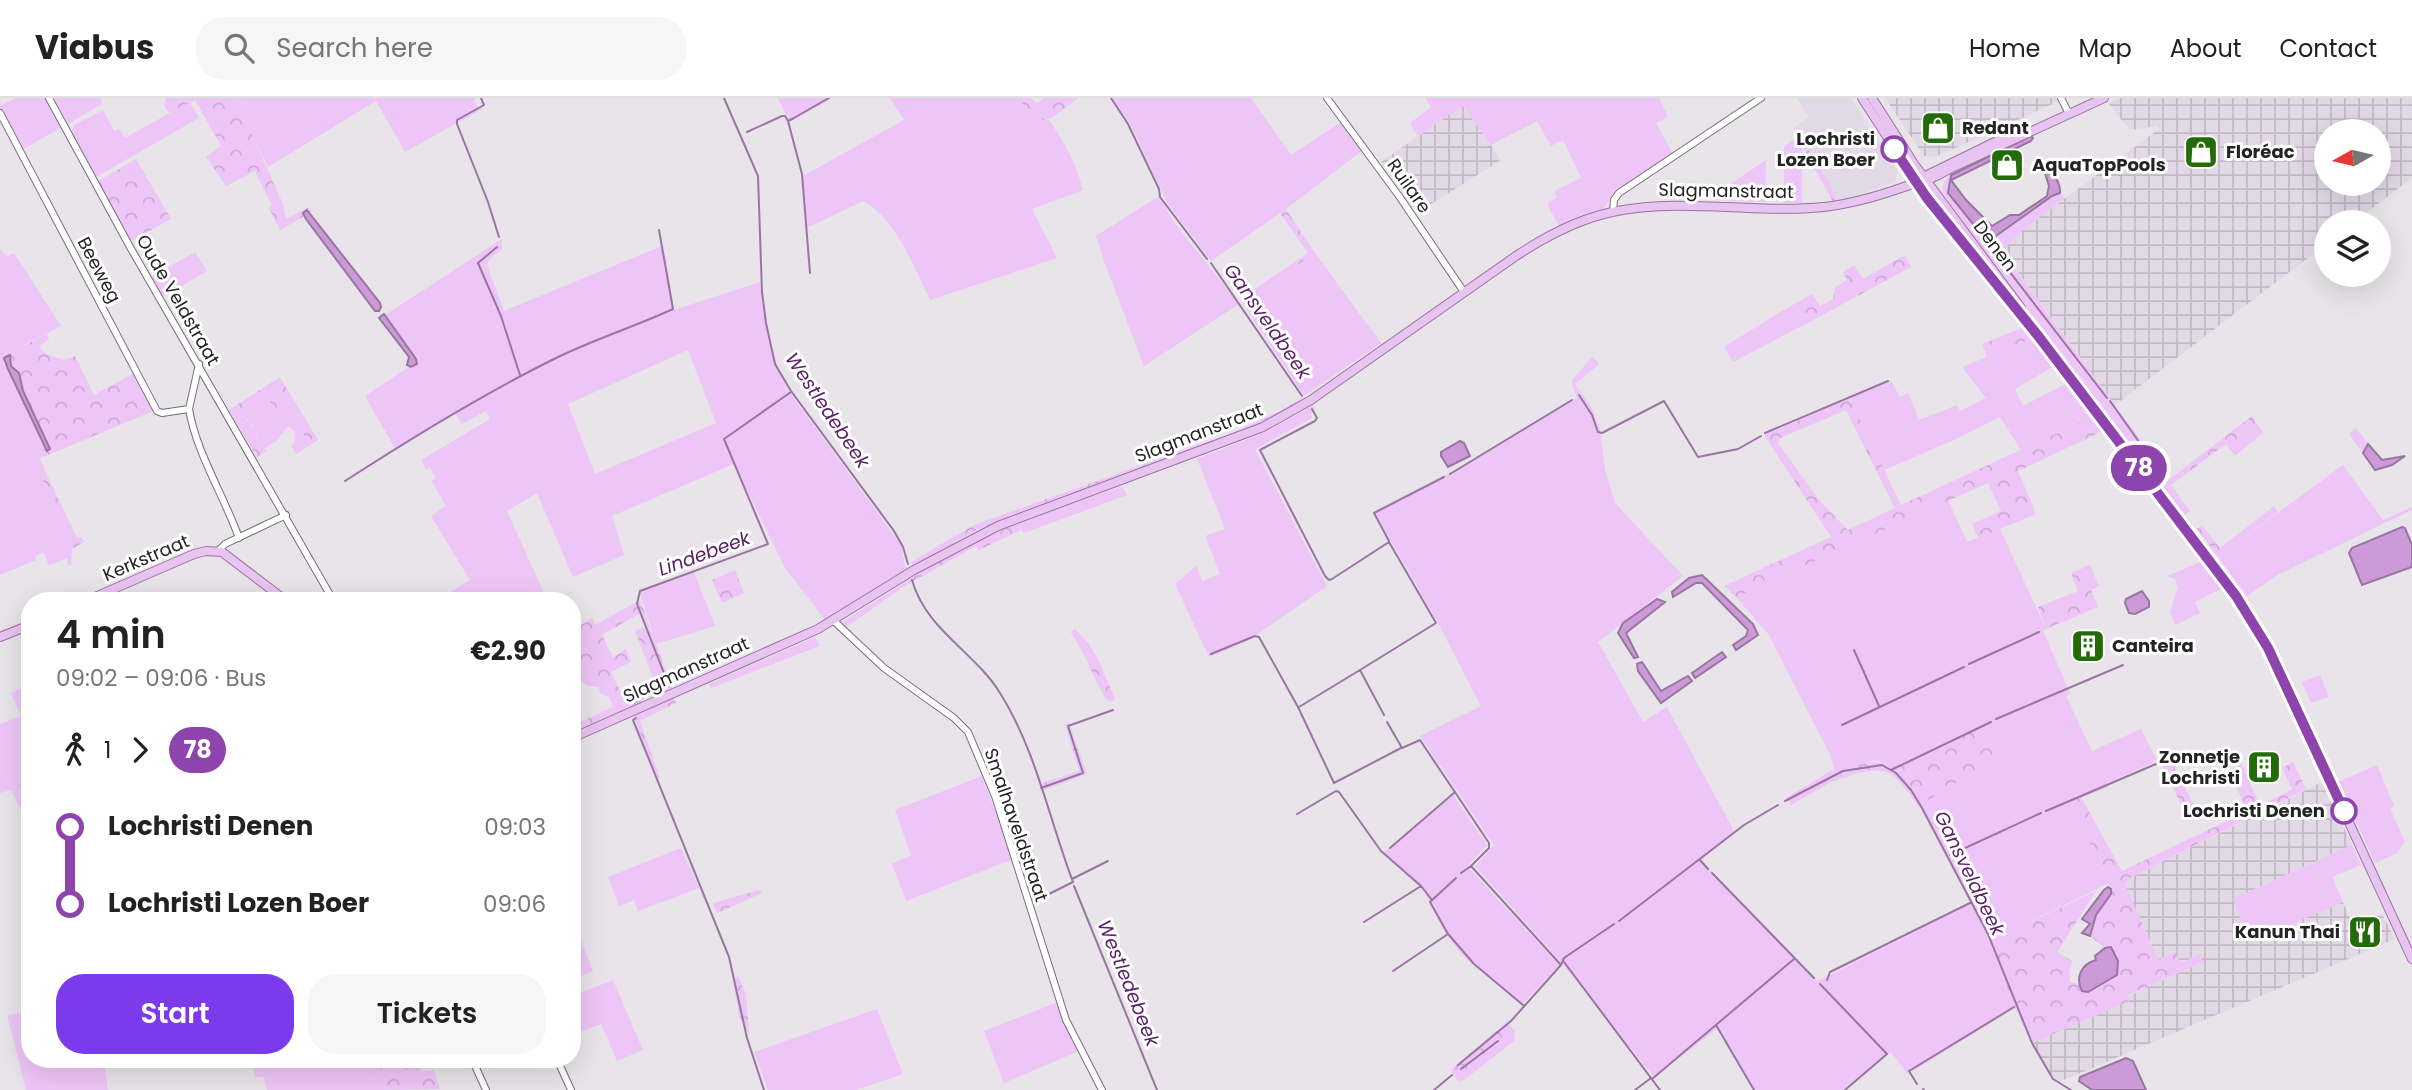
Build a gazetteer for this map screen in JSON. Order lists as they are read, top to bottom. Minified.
{"streets":{"main road":["Slagmanstraat","Denen","Kerkstraat"],"street":["Ruilare","Beeweg","Oude Veldstraat","Smalhaveldstraat"]},"crossings":[["Ruilare","Slagmanstraat"],["Slagmanstraat","Denen"],["Slagmanstraat","Smalhaveldstraat"]],"water":["Gansveldbeek","Westledebeek","Lindebeek"],"places":{"shop":["Redant","Floréac","AquaTopPools"],"other":["Lochristi Lozen Boer","Lochristi Denen"],"building":["Canteira","Zonnetje Lochristi"],"restaurant":["Kanun Thai"]},"lines":["bus line 78"],"north":"left","page":{"header":"Viabus","search":"Search here","nav":["Home","Map","About","Contact"],"on_map":"78","heading":["4 min","09:02 – 09:06 · Bus","€2.90"],"legs":["1","78"],"list":[{"name":"Lochristi Denen","value":"09:03"},{"name":"Lochristi Lozen Boer","value":"09:06"}],"buttons":["Start","Tickets"]}}
